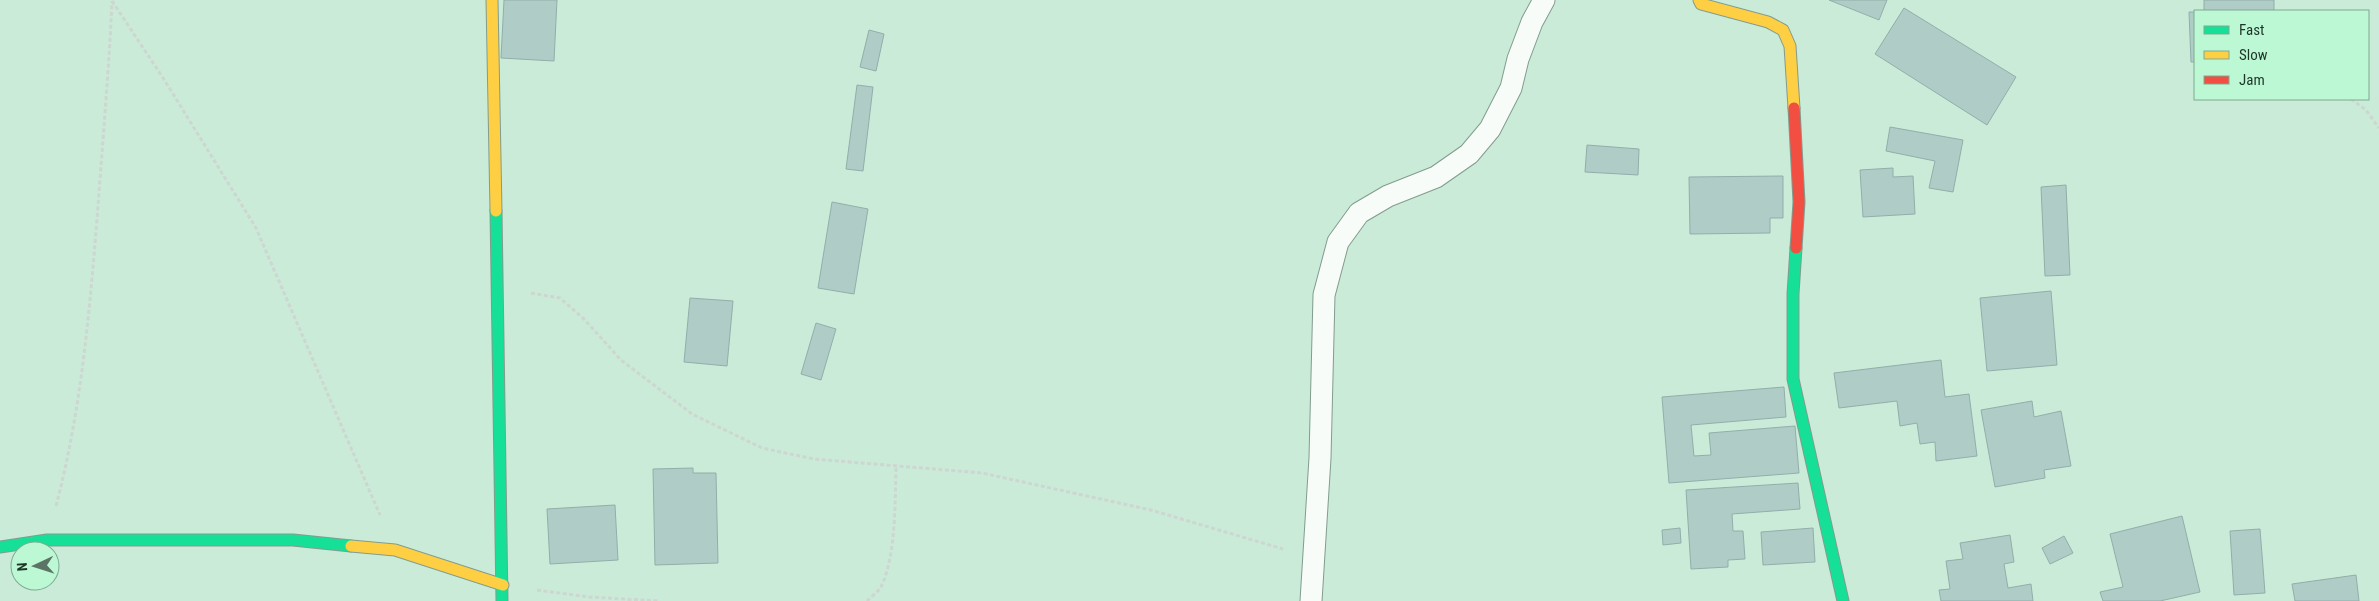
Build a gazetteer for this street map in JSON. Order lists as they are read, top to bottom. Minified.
{"legend":["Fast","Slow","Jam"],"north":"left"}
